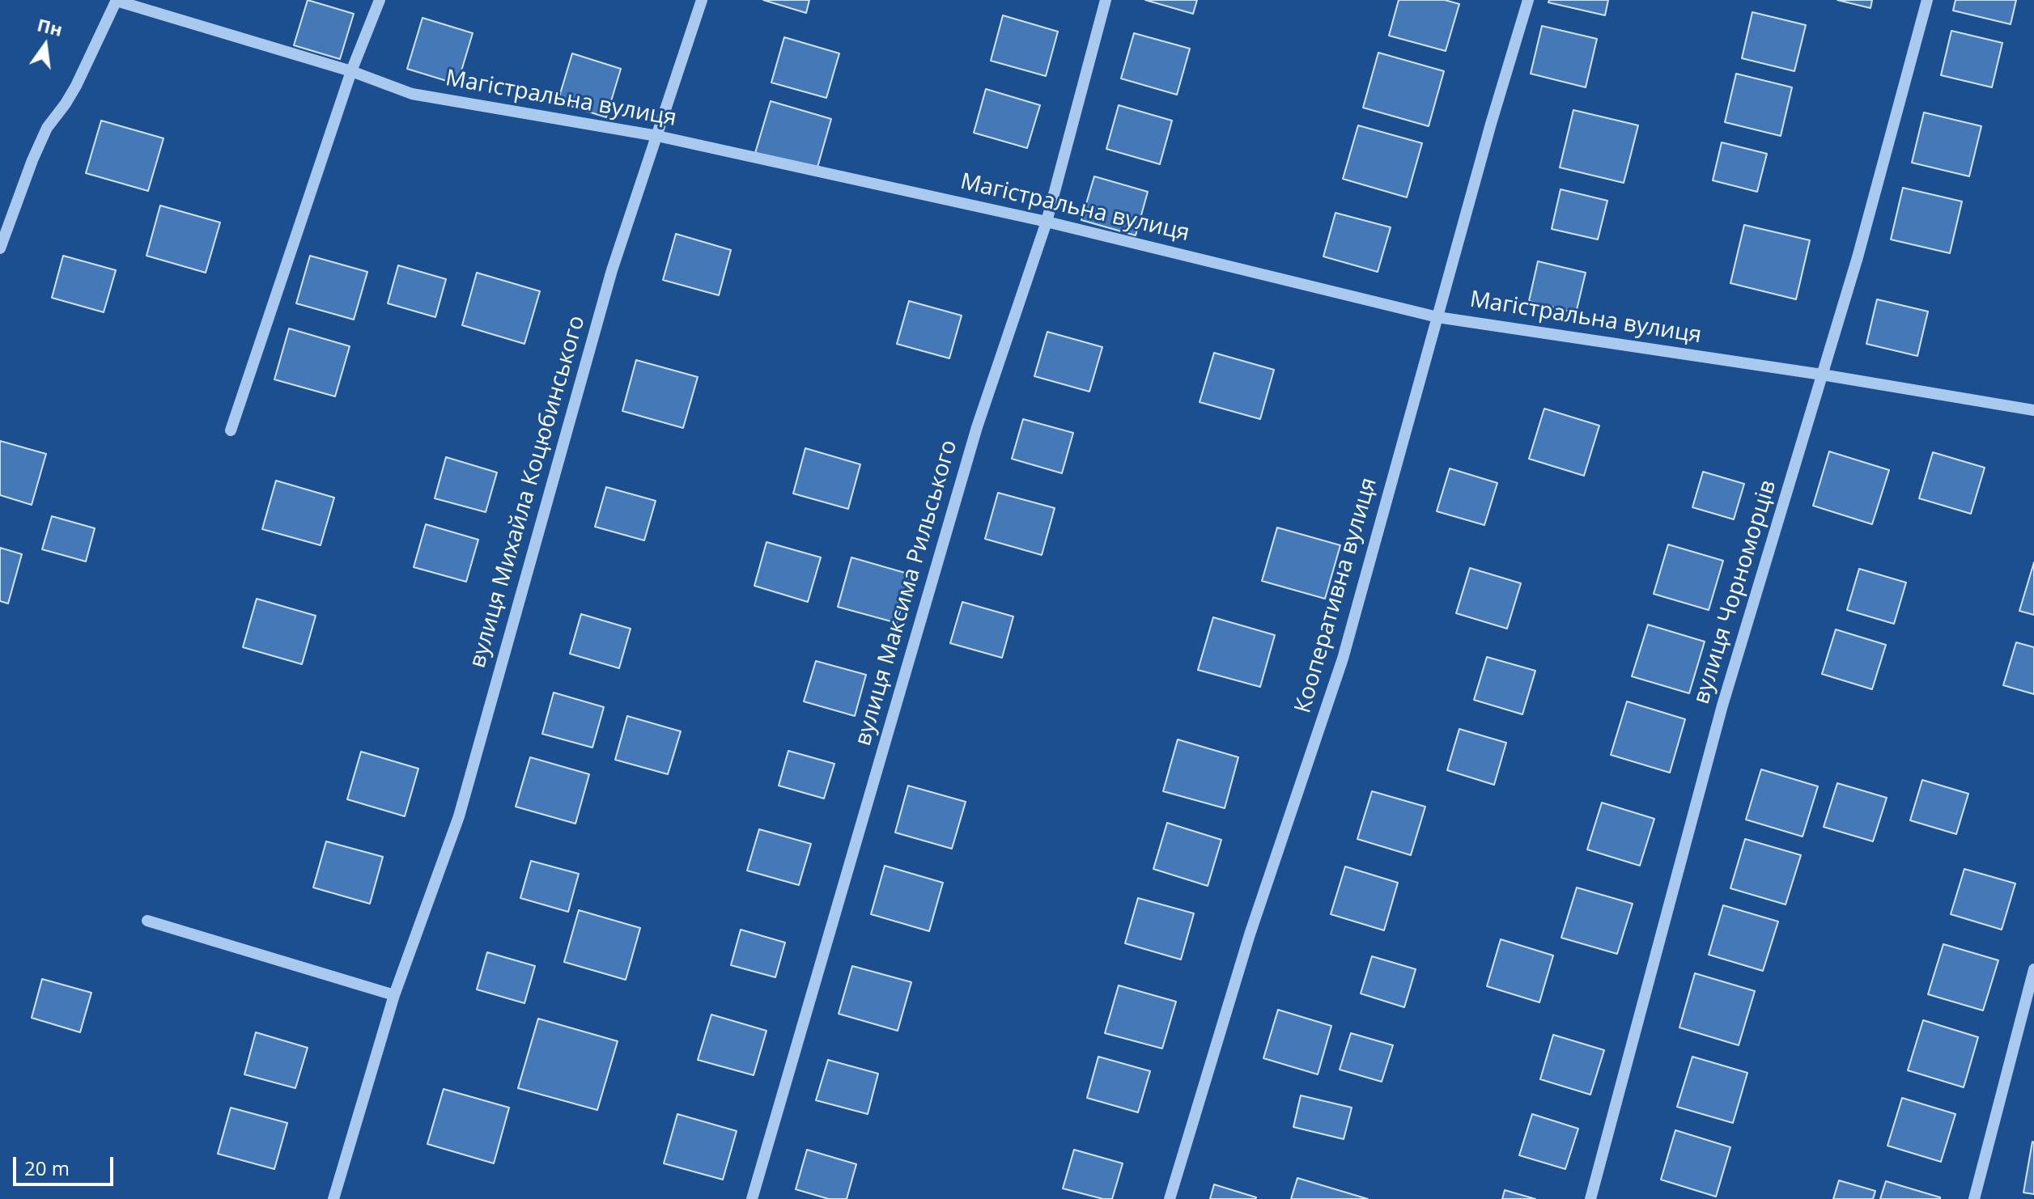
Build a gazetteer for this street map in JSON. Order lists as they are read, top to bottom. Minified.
{"streets":{"street":["Магістральна вулиця","вулиця Михайла Коцюбинського","вулиця Чорноморців","вулиця Максима Рильського","Кооперативна вулиця"]},"crossings":[["Магістральна вулиця","вулиця Михайла Коцюбинського"],["Магістральна вулиця","вулиця Чорноморців"],["Магістральна вулиця","вулиця Максима Рильського"],["Магістральна вулиця","Кооперативна вулиця"]],"scale_bar":"20 m","north":"top"}
